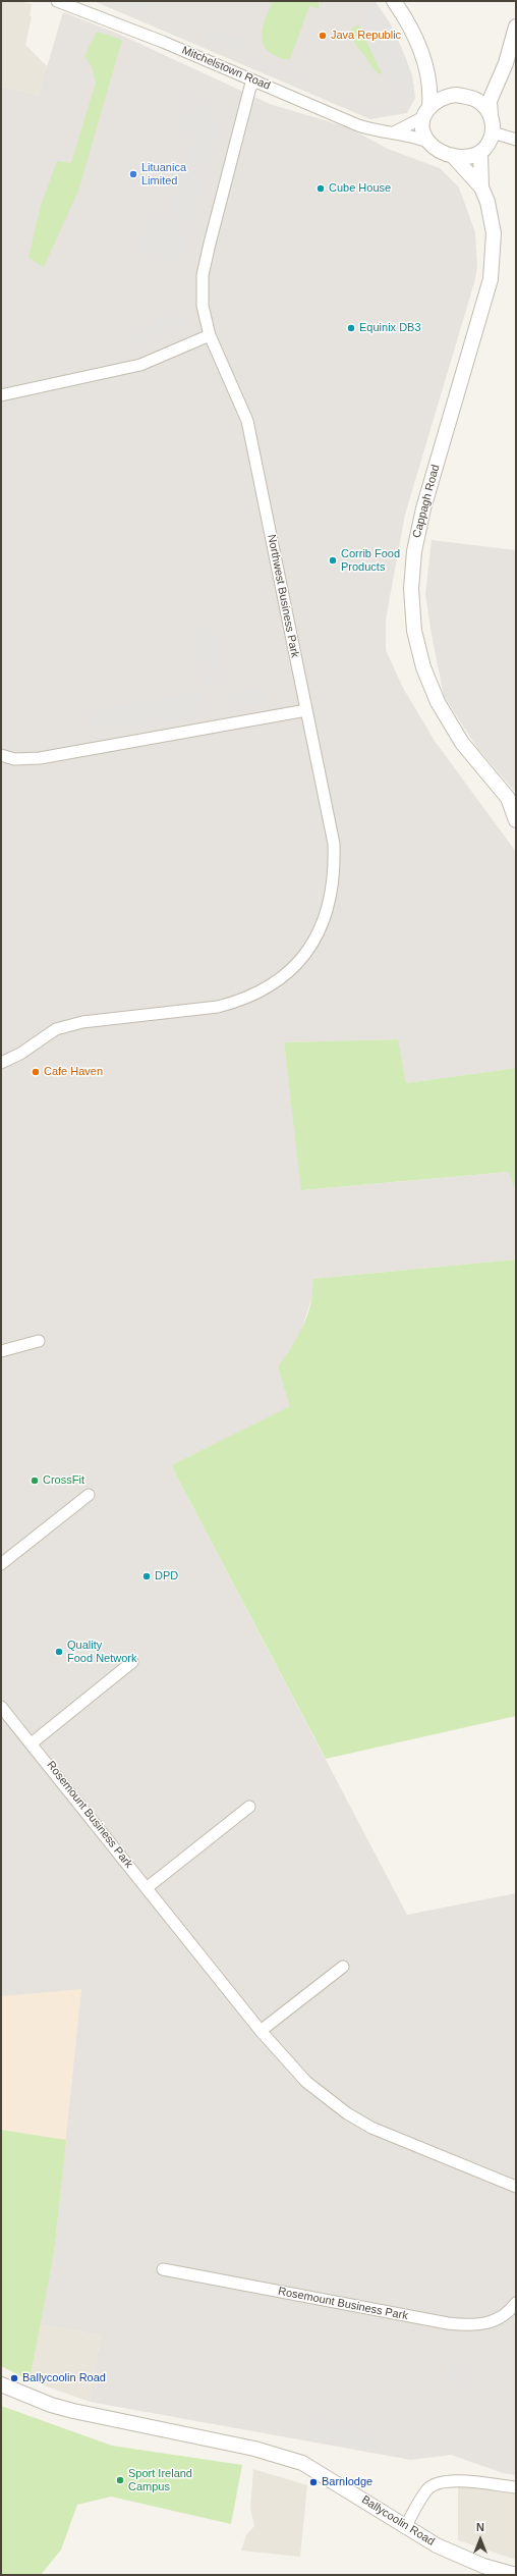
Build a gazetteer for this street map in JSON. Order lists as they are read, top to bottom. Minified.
{"streets":{"street":["Mitchelstown Road","Cappagh Road","Northwest Business Park","Rosemount Business Park","Ballycoolin Road"]},"crossings":[["Mitchelstown Road","Cappagh Road"],["Mitchelstown Road","Northwest Business Park"]],"places":["Java Republic","Lituanica Limited","Cube House","Equinix DB3","Corrib Food Products","Cafe Haven","CrossFit","DPD","Quality Food Network","Ballycoolin Road","Sport Ireland Campus","Barnlodge"],"north":"top"}
